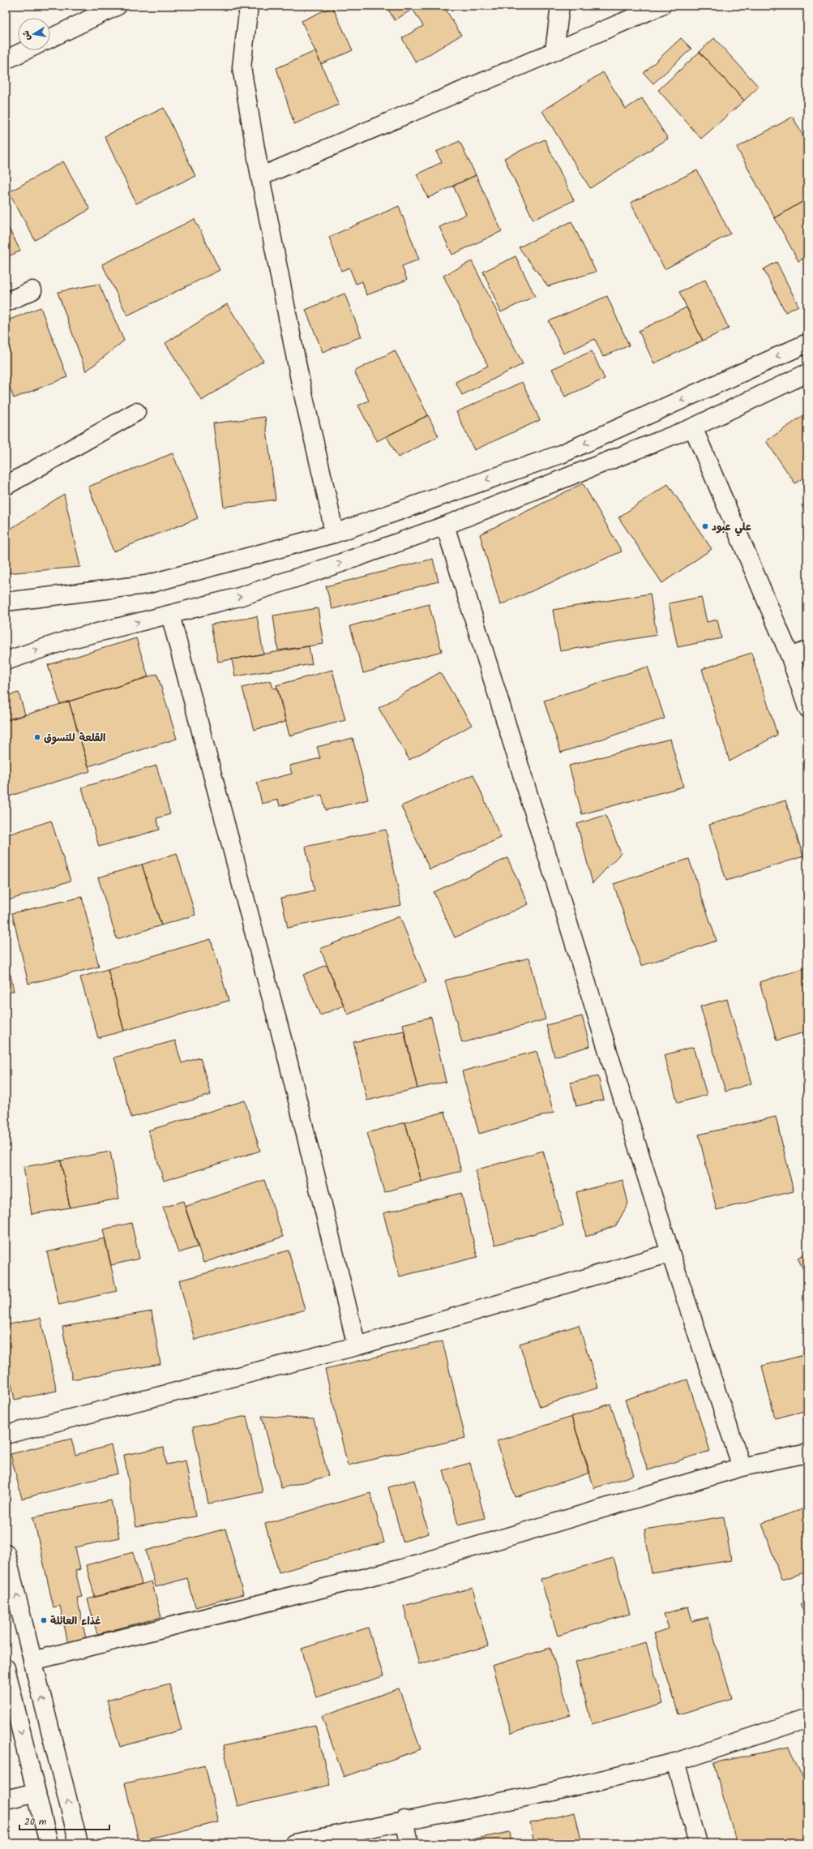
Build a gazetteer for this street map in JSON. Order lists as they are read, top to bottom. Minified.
{"places":["علي عبود","القلعة للتسوق","غذاء العائلة"],"scale_bar":"20 m","north":"left"}
